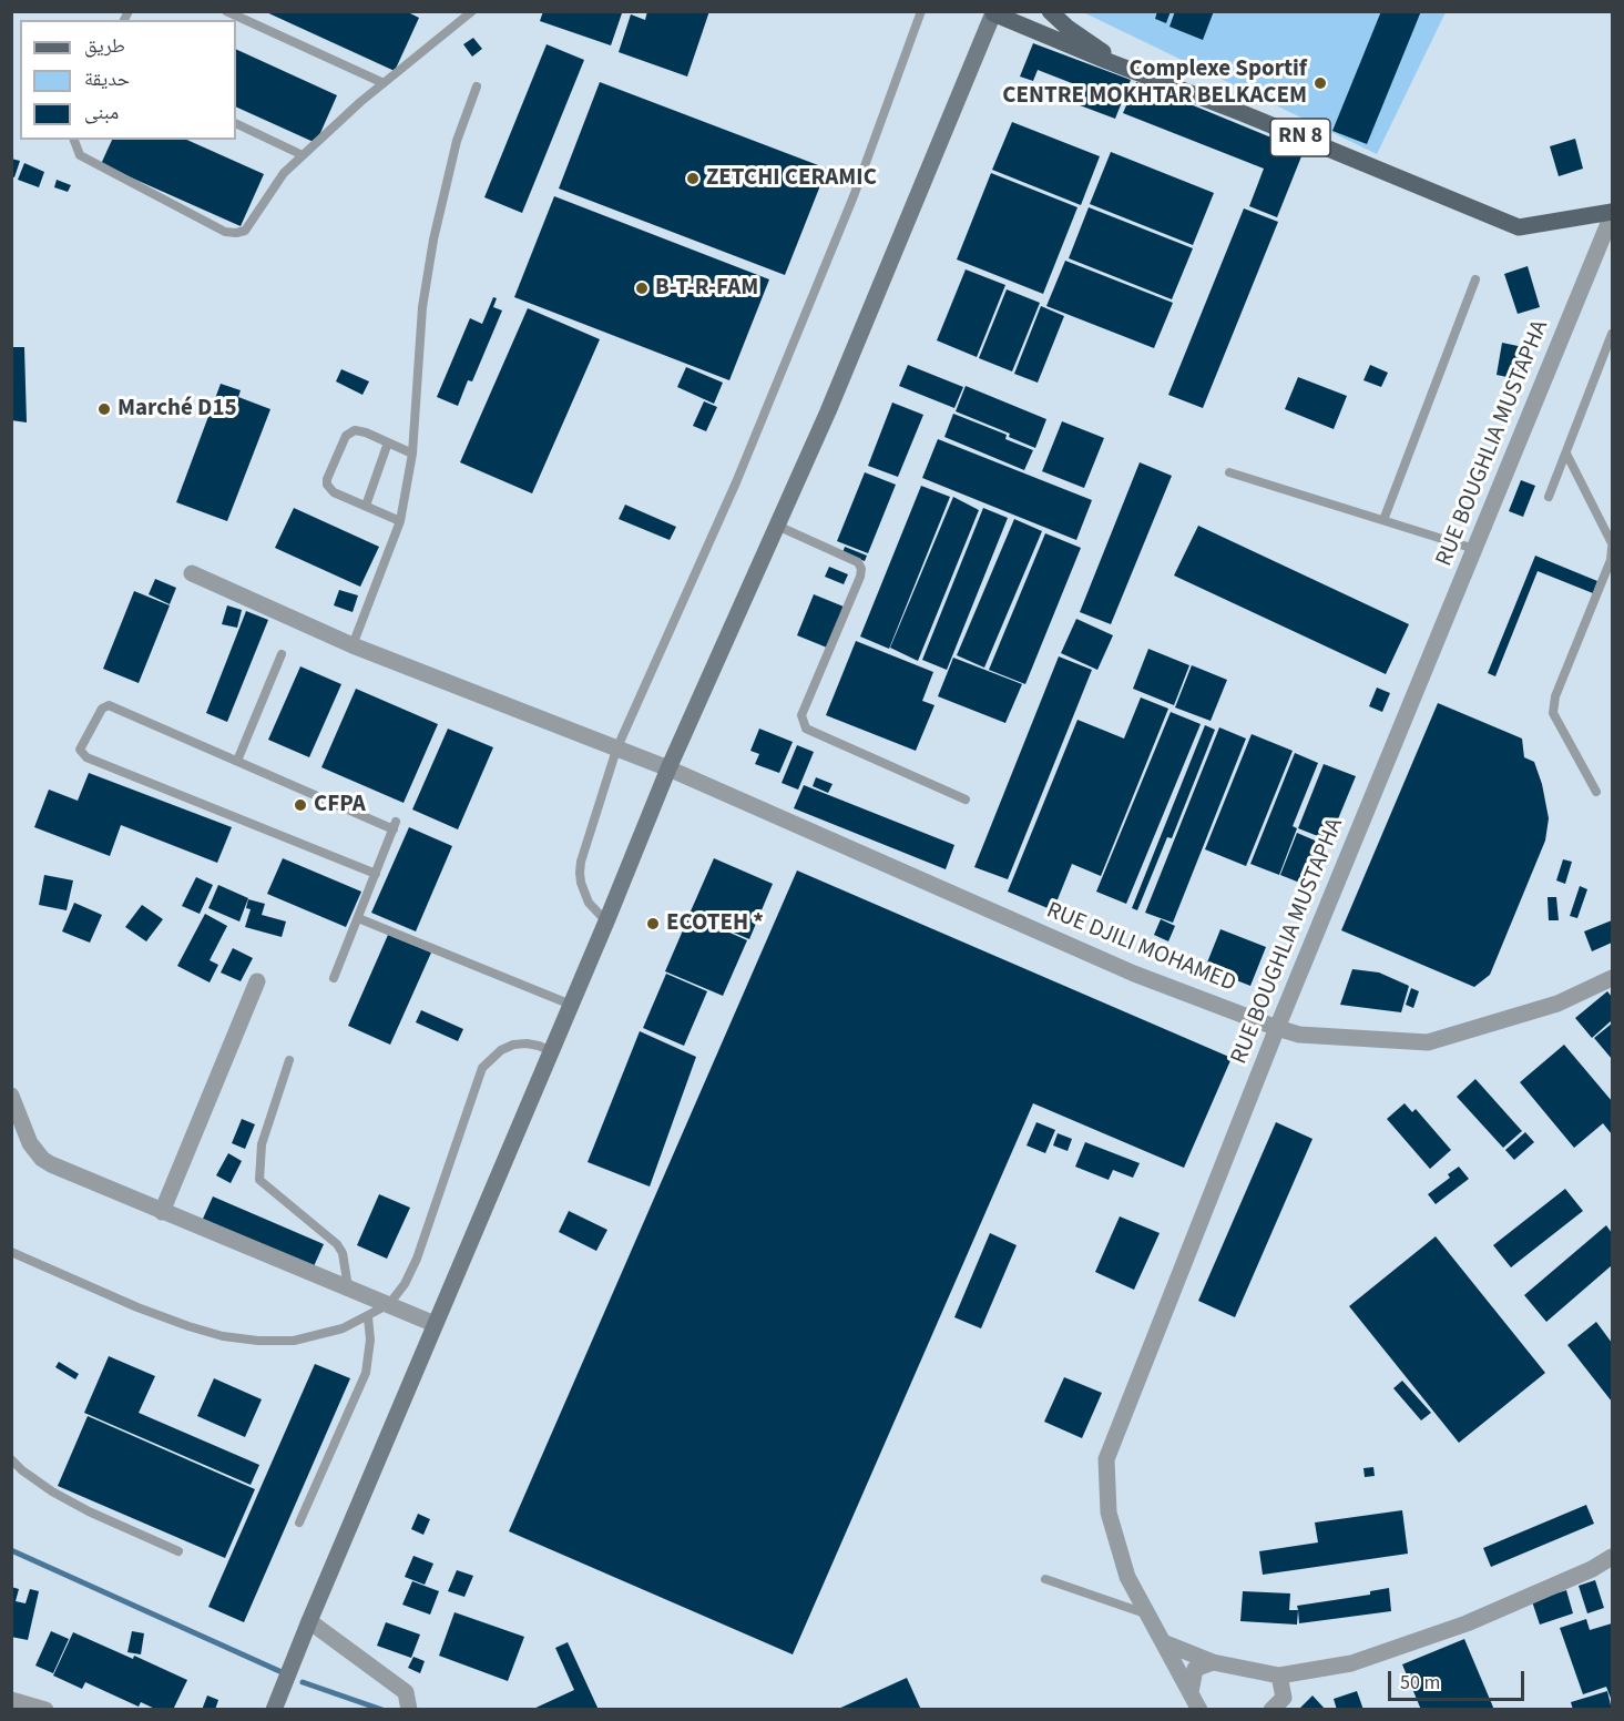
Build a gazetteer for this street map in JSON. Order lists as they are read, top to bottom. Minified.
{"streets":{"main road":["RN 8"],"street":["RUE BOUGHLIA MUSTAPHA","RUE DJILI MOHAMED"]},"crossings":[["RN 8","RUE BOUGHLIA MUSTAPHA"],["RUE BOUGHLIA MUSTAPHA","RUE DJILI MOHAMED"]],"places":["Complexe Sportif CENTRE MOKHTAR BELKACEM","ZETCHI CERAMIC","B-T-R-FAM","Marché D15","CFPA","ECOTEH *"],"legend":["طريق","حديقة","مبنى"],"scale_bar":"50 m"}
